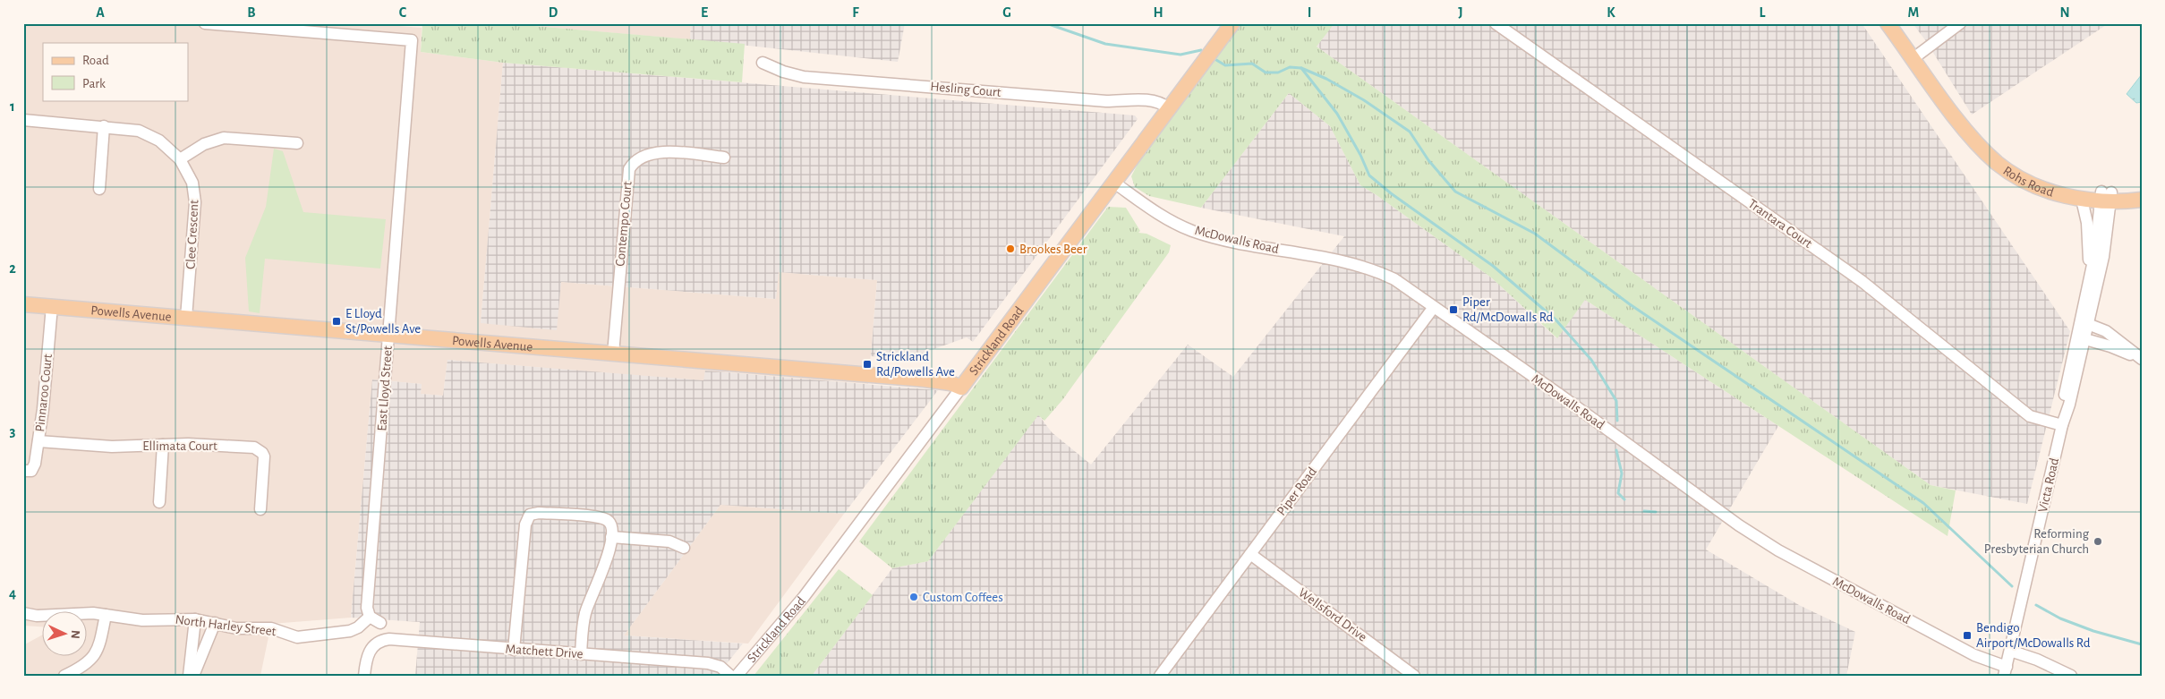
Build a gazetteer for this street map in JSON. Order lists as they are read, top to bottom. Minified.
{"streets":{"main road":["Rohs Road","Powells Avenue","Strickland Road"],"street":["Hesling Court","Contempo Court","Trantara Court","Clee Crescent","McDowalls Road","East Lloyd Street","Pinnaroo Court","Ellimata Court","Victa Road","Piper Road","Wellsford Drive","North Harley Street","Matchett Drive"]},"crossings":[["Hesling Court","Strickland Road"],["Contempo Court","Powells Avenue"],["Trantara Court","Victa Road"],["Clee Crescent","Powells Avenue"],["McDowalls Road","Strickland Road"],["McDowalls Road","Victa Road"],["McDowalls Road","Piper Road"],["Powells Avenue","Strickland Road"],["Powells Avenue","East Lloyd Street"],["Powells Avenue","Pinnaroo Court"],["East Lloyd Street","North Harley Street"],["Pinnaroo Court","Ellimata Court"],["Piper Road","Wellsford Drive"]],"places":{"other":["Brookes Beer","Reforming Presbyterian Church","Custom Coffees"],"transit":["Piper Rd/McDowalls Rd","E Lloyd St/Powells Ave","Strickland Rd/Powells Ave","Bendigo Airport/McDowalls Rd"]},"legend":["Road","Park"],"north":"right","grid":{"columns":["A","B","C","D","E","F","G","H","I","J","K","L","M","N"],"rows":["1","2","3","4"]}}
